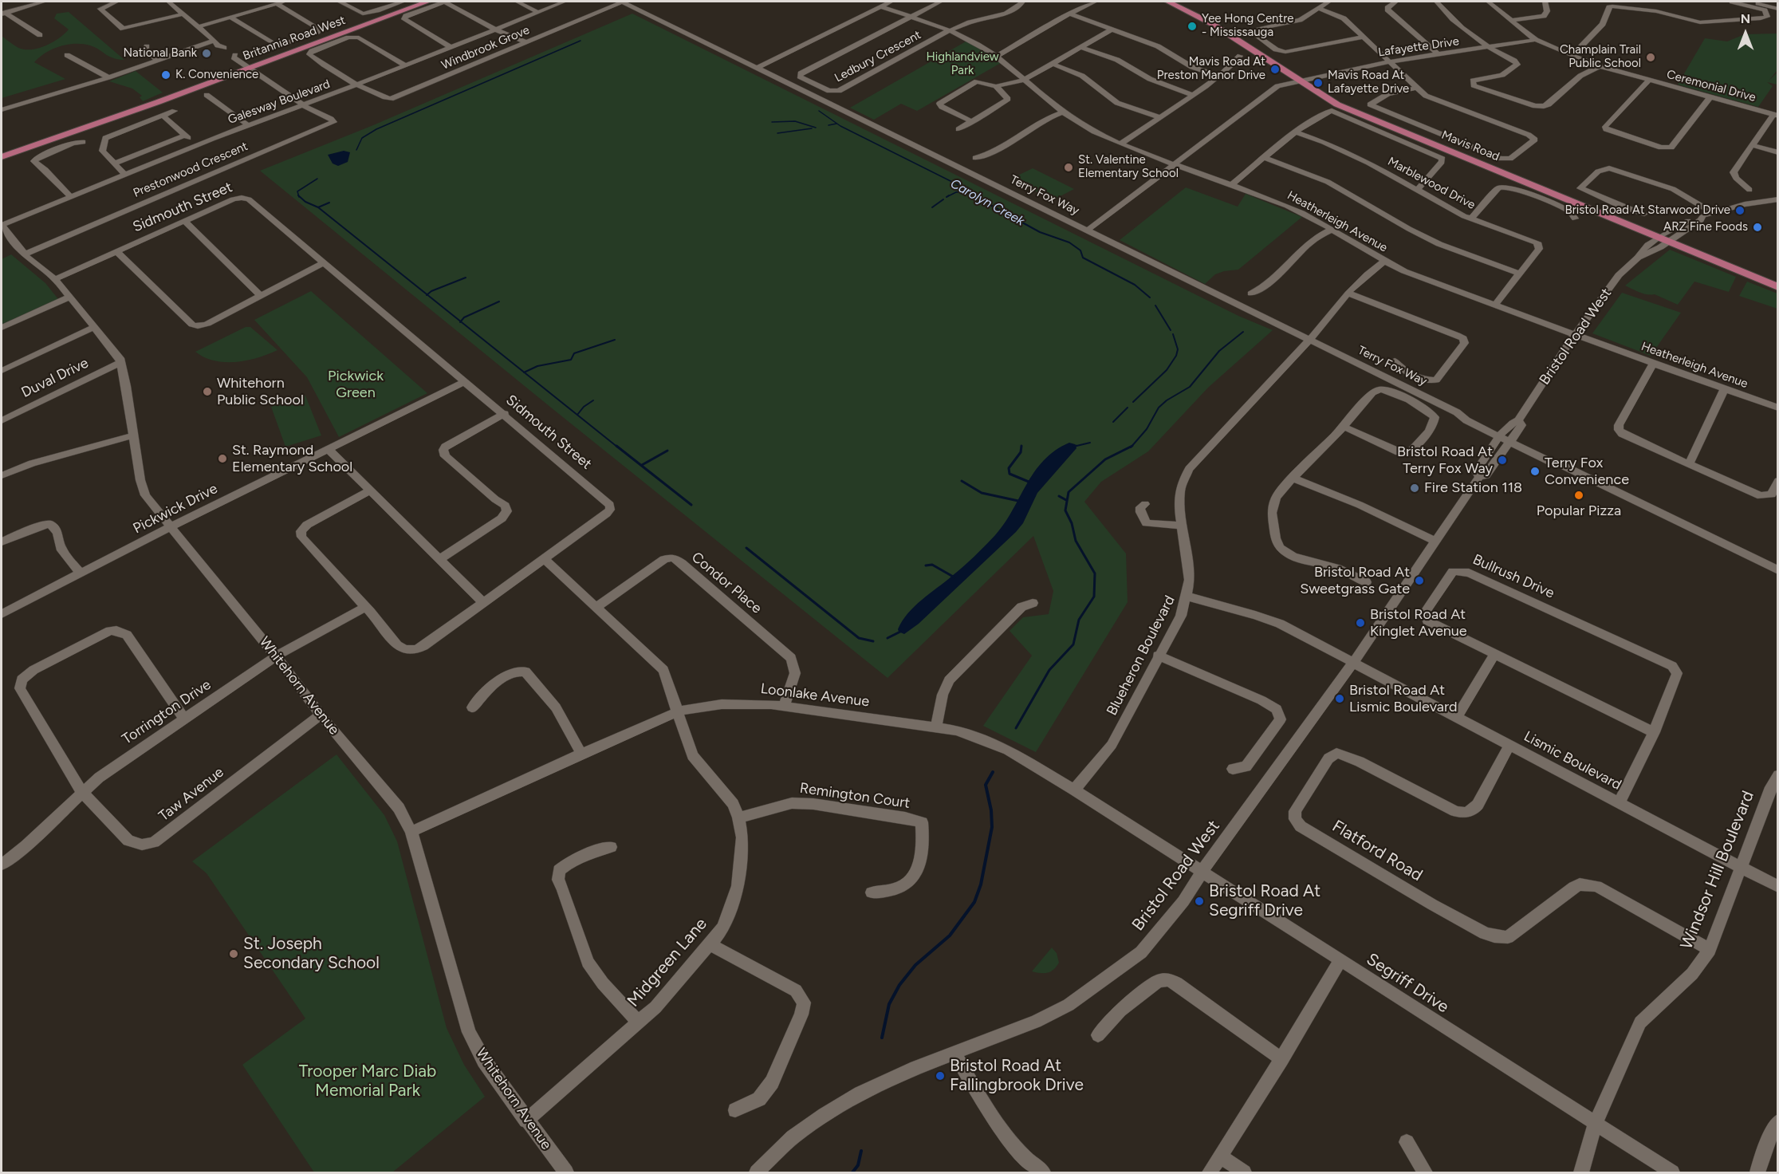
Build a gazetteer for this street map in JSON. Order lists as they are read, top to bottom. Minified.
{"streets":{"main road":["Britannia Road West","Mavis Road"],"street":["Lafayette Drive","Windbrook Grove","Ledbury Crescent","Ceremonial Drive","Galesway Boulevard","Prestonwood Crescent","Marblewood Drive","Terry Fox Way","Sidmouth Street","Heatherleigh Avenue","Bristol Road West","Duval Drive","Pickwick Drive","Bullrush Drive","Condor Place","Blueheron Boulevard","Whitehorn Avenue","Loonlake Avenue","Torrington Drive","Lismic Boulevard","Taw Avenue","Remington Court","Flatford Road","Windsor Hill Boulevard","Midgreen Lane","Segriff Drive"]},"crossings":[["Lafayette Drive","Ceremonial Drive"],["Lafayette Drive","Mavis Road"],["Lafayette Drive","Terry Fox Way"],["Lafayette Drive","Heatherleigh Avenue"],["Windbrook Grove","Galesway Boulevard"],["Windbrook Grove","Terry Fox Way"],["Ledbury Crescent","Heatherleigh Avenue"],["Galesway Boulevard","Prestonwood Crescent"],["Galesway Boulevard","Whitehorn Avenue"],["Mavis Road","Bristol Road West"],["Prestonwood Crescent","Whitehorn Avenue"],["Marblewood Drive","Heatherleigh Avenue"],["Terry Fox Way","Bristol Road West"],["Terry Fox Way","Blueheron Boulevard"],["Sidmouth Street","Pickwick Drive"],["Sidmouth Street","Whitehorn Avenue"],["Sidmouth Street","Torrington Drive"],["Sidmouth Street","Midgreen Lane"],["Heatherleigh Avenue","Bristol Road West"],["Heatherleigh Avenue","Blueheron Boulevard"],["Bristol Road West","Loonlake Avenue"],["Bristol Road West","Lismic Boulevard"],["Bristol Road West","Segriff Drive"],["Duval Drive","Whitehorn Avenue"],["Pickwick Drive","Whitehorn Avenue"],["Bullrush Drive","Lismic Boulevard"],["Condor Place","Loonlake Avenue"],["Condor Place","Midgreen Lane"],["Blueheron Boulevard","Loonlake Avenue"],["Blueheron Boulevard","Lismic Boulevard"],["Whitehorn Avenue","Loonlake Avenue"],["Whitehorn Avenue","Torrington Drive"],["Whitehorn Avenue","Taw Avenue"],["Whitehorn Avenue","Midgreen Lane"],["Loonlake Avenue","Midgreen Lane"],["Loonlake Avenue","Segriff Drive"],["Torrington Drive","Taw Avenue"],["Lismic Boulevard","Flatford Road"],["Lismic Boulevard","Windsor Hill Boulevard"],["Remington Court","Midgreen Lane"],["Flatford Road","Windsor Hill Boulevard"],["Windsor Hill Boulevard","Segriff Drive"]],"water":["Carolyn Creek"],"parks":["Highlandview Park","Pickwick Green","Trooper Marc Diab Memorial Park"],"places":["Yee Hong Centre - Mississauga","National Bank","Champlain Trail Public School","Mavis Road At Preston Manor Drive","K. Convenience","Mavis Road At Lafayette Drive","St. Valentine Elementary School","Bristol Road At Starwood Drive","ARZ Fine Foods","Whitehorn Public School","St. Raymond Elementary School","Bristol Road At Terry Fox Way","Terry Fox Convenience","Fire Station 118","Popular Pizza","Bristol Road At Sweetgrass Gate","Bristol Road At Kinglet Avenue","Bristol Road At Lismic Boulevard","Bristol Road At Segriff Drive","St. Joseph Secondary School","Bristol Road At Fallingbrook Drive"],"north":"top"}
